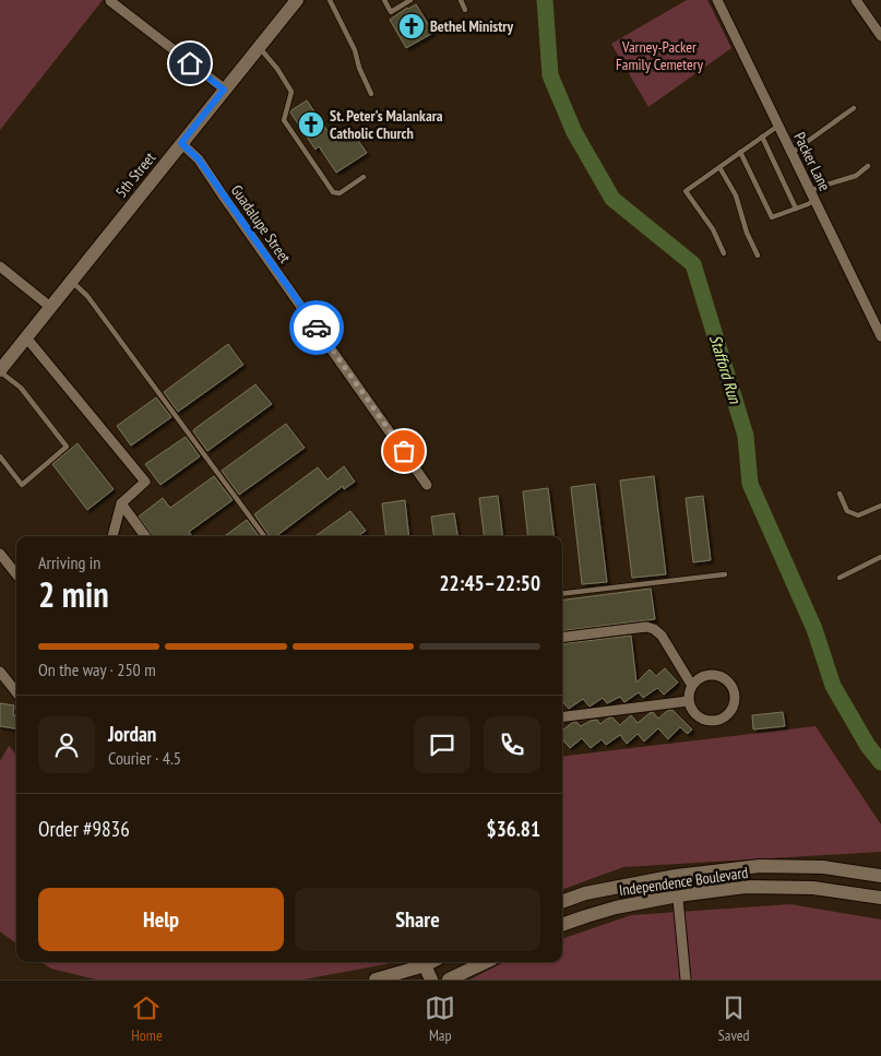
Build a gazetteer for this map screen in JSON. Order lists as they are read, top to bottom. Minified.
{"streets":{"main road":["5th Street","Independence Boulevard"],"street":["Packer Lane","Guadalupe Street"]},"crossings":[["5th Street","Guadalupe Street"]],"water":["Stafford Run"],"parks":["Varney-Packer Family Cemetery"],"places":{"church":["Bethel Ministry","St. Peter's Malankara Catholic Church"]},"page":{"heading":["2 min","Arriving in","22:45–22:50"],"panel":["Jordan","Courier · 4.5","Order #9836","$36.81"],"bar":"On the way · 250 m","buttons":["Help","Share"],"tabs":["Home","Map","Saved"]}}
